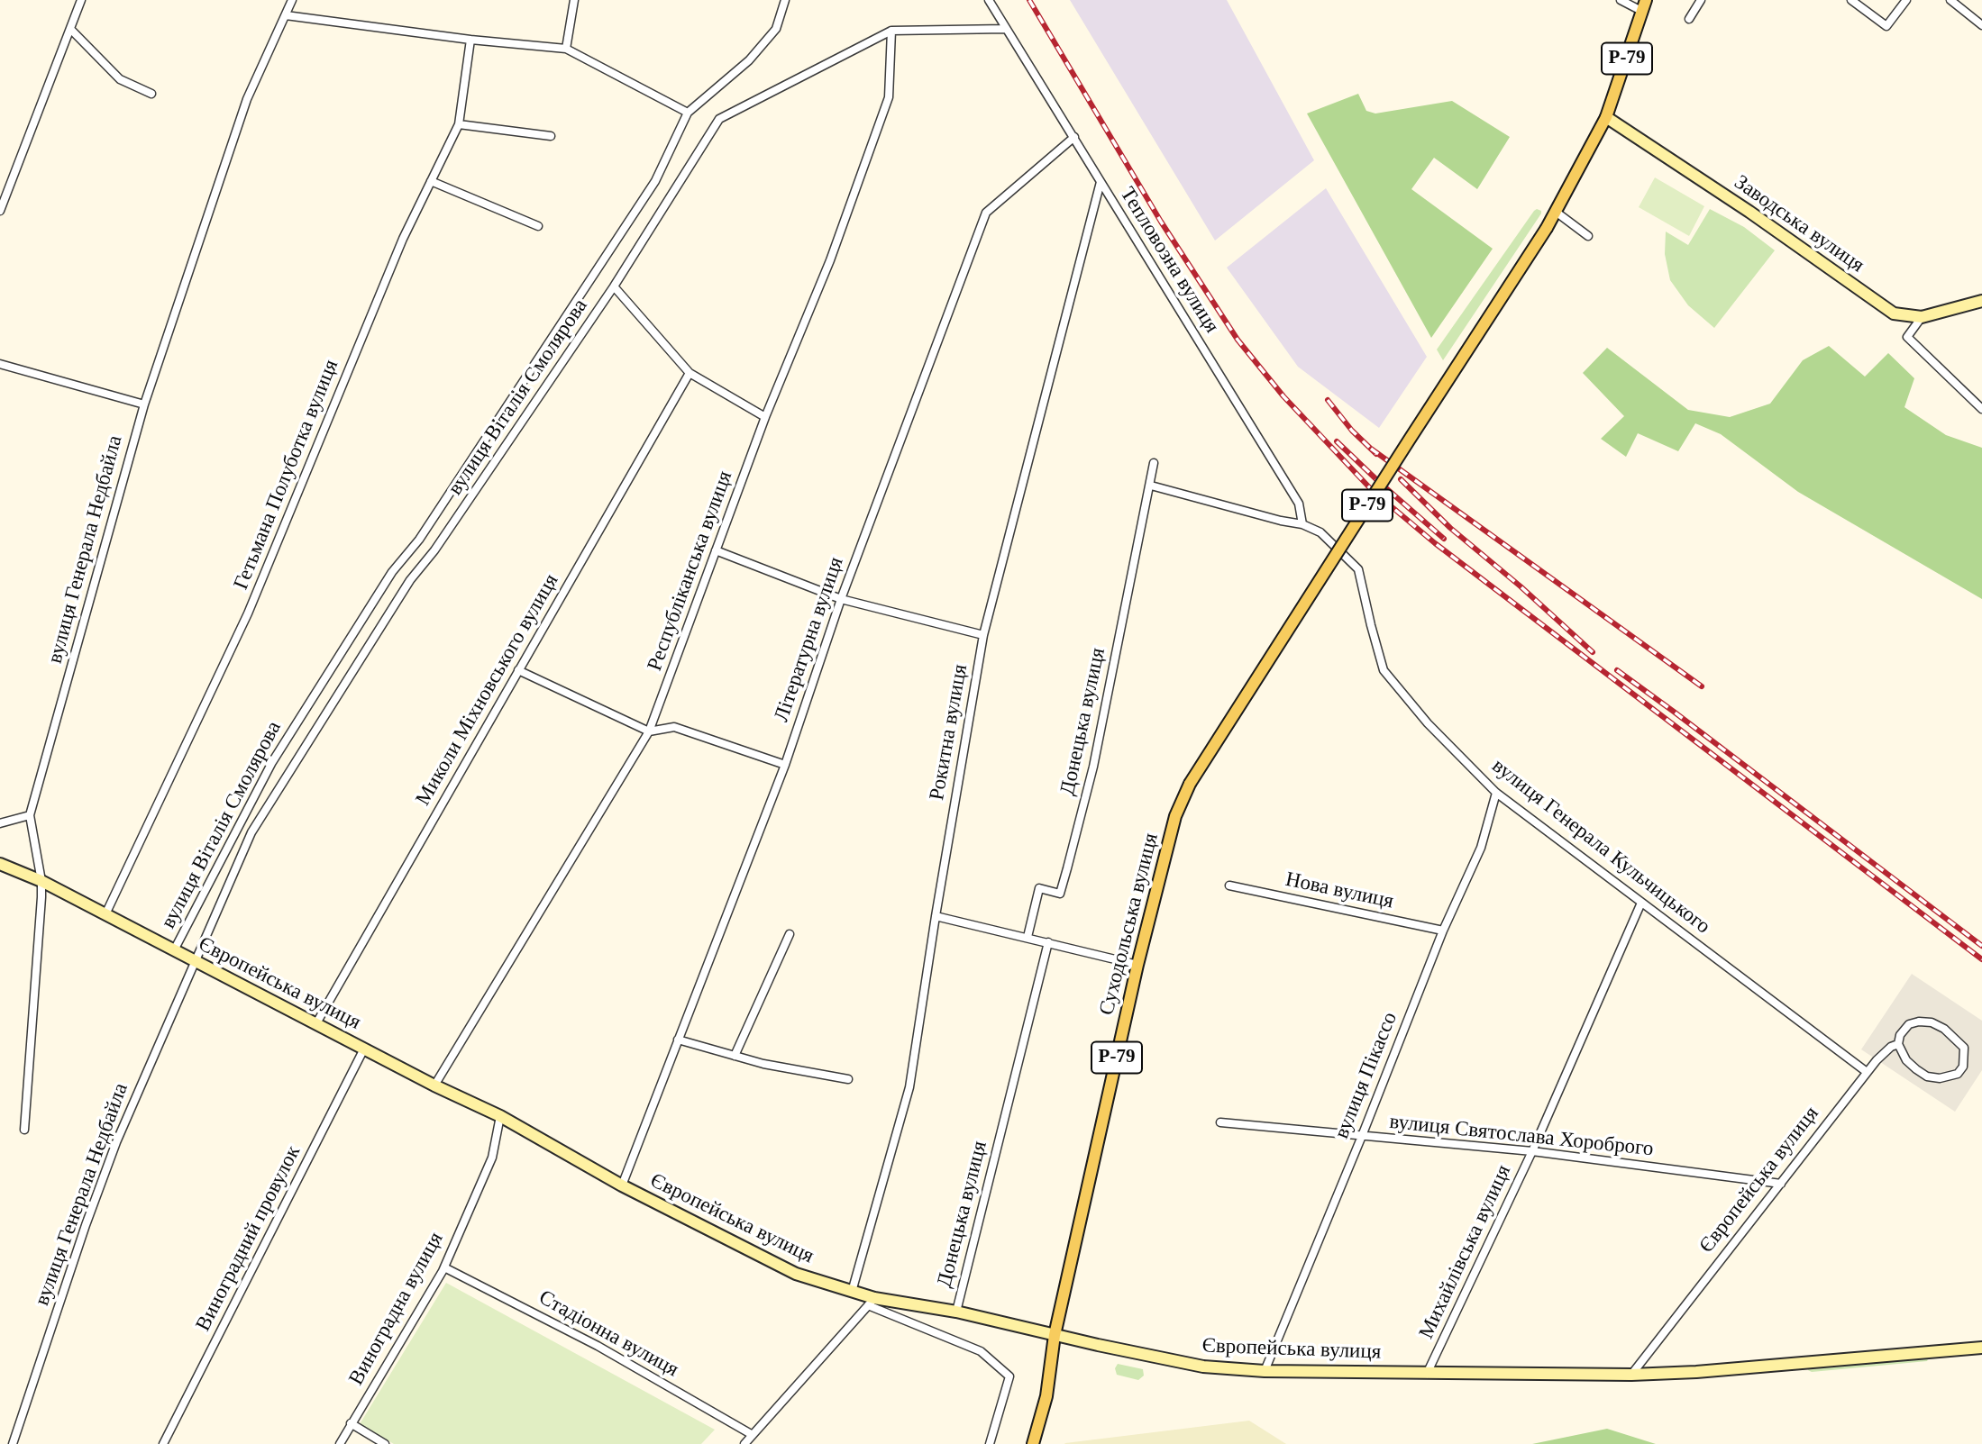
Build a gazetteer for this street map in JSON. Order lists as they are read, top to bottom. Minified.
{"streets":{"main road":["Р-79","Суходольська вулиця"],"street":["Заводська вулиця","Тепловозна вулиця","вулиця Віталія Смолярова","Гетьмана Полуботка вулиця","вулиця Генерала Недбайла","Республіканська вулиця","Літературна вулиця","Миколи Міхновського вулиця","Донецька вулиця","Рокитна вулиця","вулиця Генерала Кульчицького","Нова вулиця","Європейська вулиця","вулиця Пікассо","вулиця Святослава Хороброго","Виноградний провулок","Михайлівська вулиця","Виноградна вулиця","Стадіонна вулиця"]},"crossings":[["Р-79","Заводська вулиця"],["Р-79","Суходольська вулиця"],["Р-79","Європейська вулиця"],["Тепловозна вулиця","вулиця Віталія Смолярова"],["Тепловозна вулиця","Літературна вулиця"],["Тепловозна вулиця","Рокитна вулиця"],["Тепловозна вулиця","вулиця Генерала Кульчицького"],["вулиця Віталія Смолярова","вулиця Генерала Недбайла"],["вулиця Віталія Смолярова","Республіканська вулиця"],["вулиця Віталія Смолярова","Європейська вулиця"],["Гетьмана Полуботка вулиця","Європейська вулиця"],["вулиця Генерала Недбайла","Європейська вулиця"],["Республіканська вулиця","Європейська вулиця"],["Літературна вулиця","Європейська вулиця"],["Миколи Міхновського вулиця","Європейська вулиця"],["Донецька вулиця","Європейська вулиця"],["Рокитна вулиця","Європейська вулиця"],["вулиця Генерала Кульчицького","Європейська вулиця"],["вулиця Генерала Кульчицького","вулиця Пікассо"],["вулиця Генерала Кульчицького","Михайлівська вулиця"],["Нова вулиця","вулиця Пікассо"],["Суходольська вулиця","Європейська вулиця"],["Європейська вулиця","вулиця Пікассо"],["Європейська вулиця","вулиця Святослава Хороброго"],["Європейська вулиця","Виноградний провулок"],["Європейська вулиця","Михайлівська вулиця"],["Європейська вулиця","Виноградна вулиця"],["вулиця Пікассо","вулиця Святослава Хороброго"],["вулиця Святослава Хороброго","Михайлівська вулиця"],["Виноградна вулиця","Стадіонна вулиця"]]}
